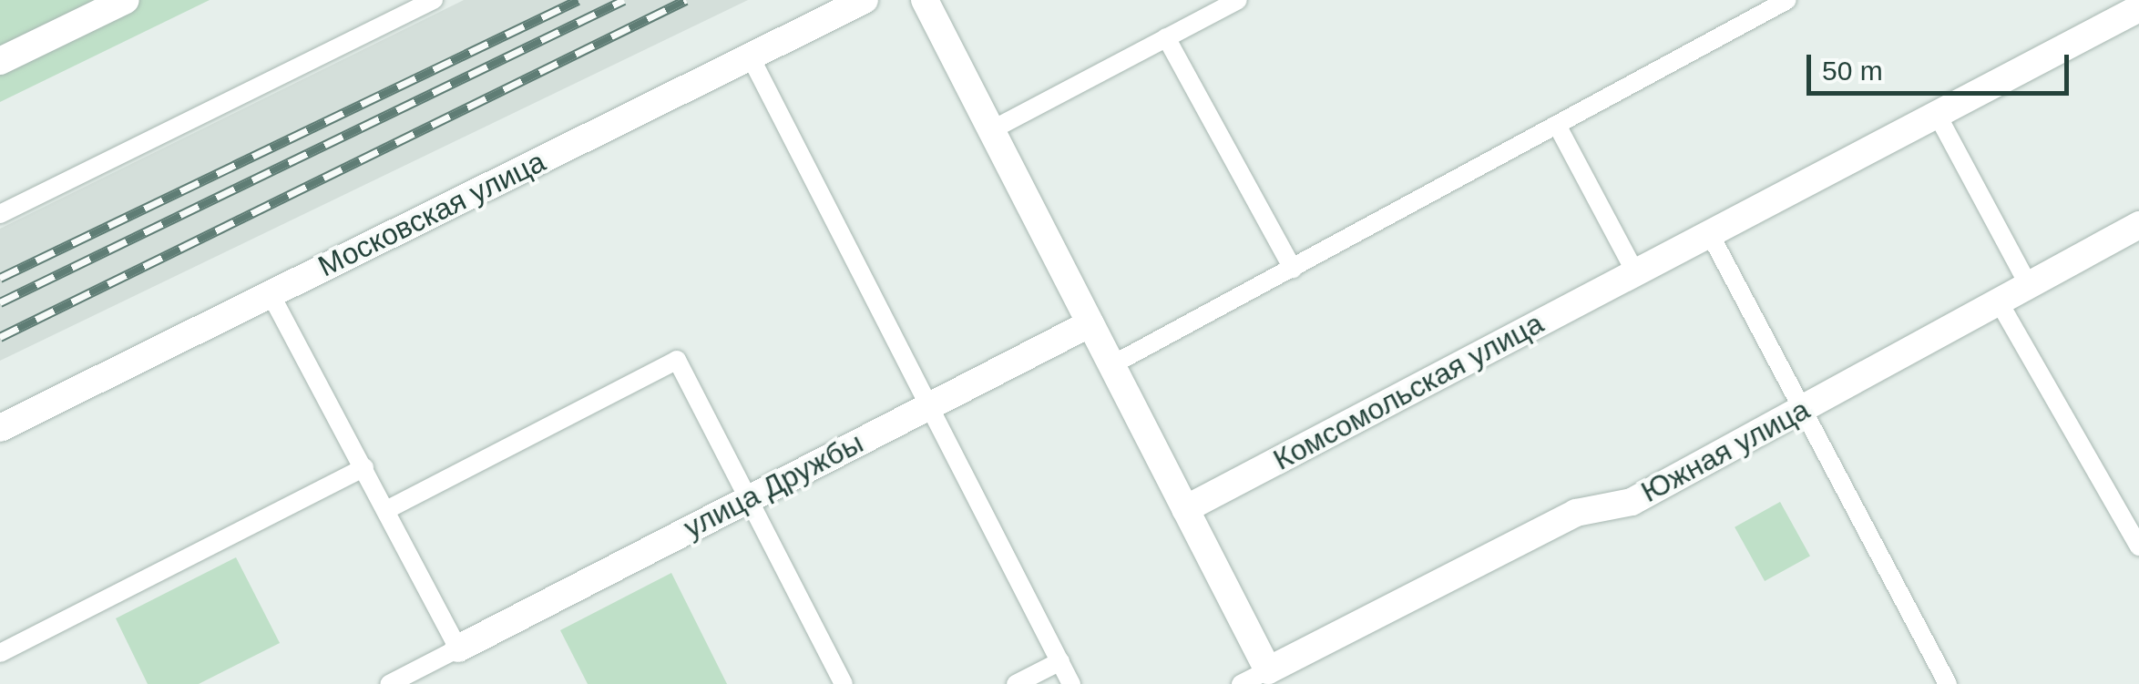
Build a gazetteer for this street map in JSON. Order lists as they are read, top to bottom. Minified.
{"streets":{"street":["Московская улица","Комсомольская улица","Южная улица","улица Дружбы"]},"scale_bar":"50 m"}
